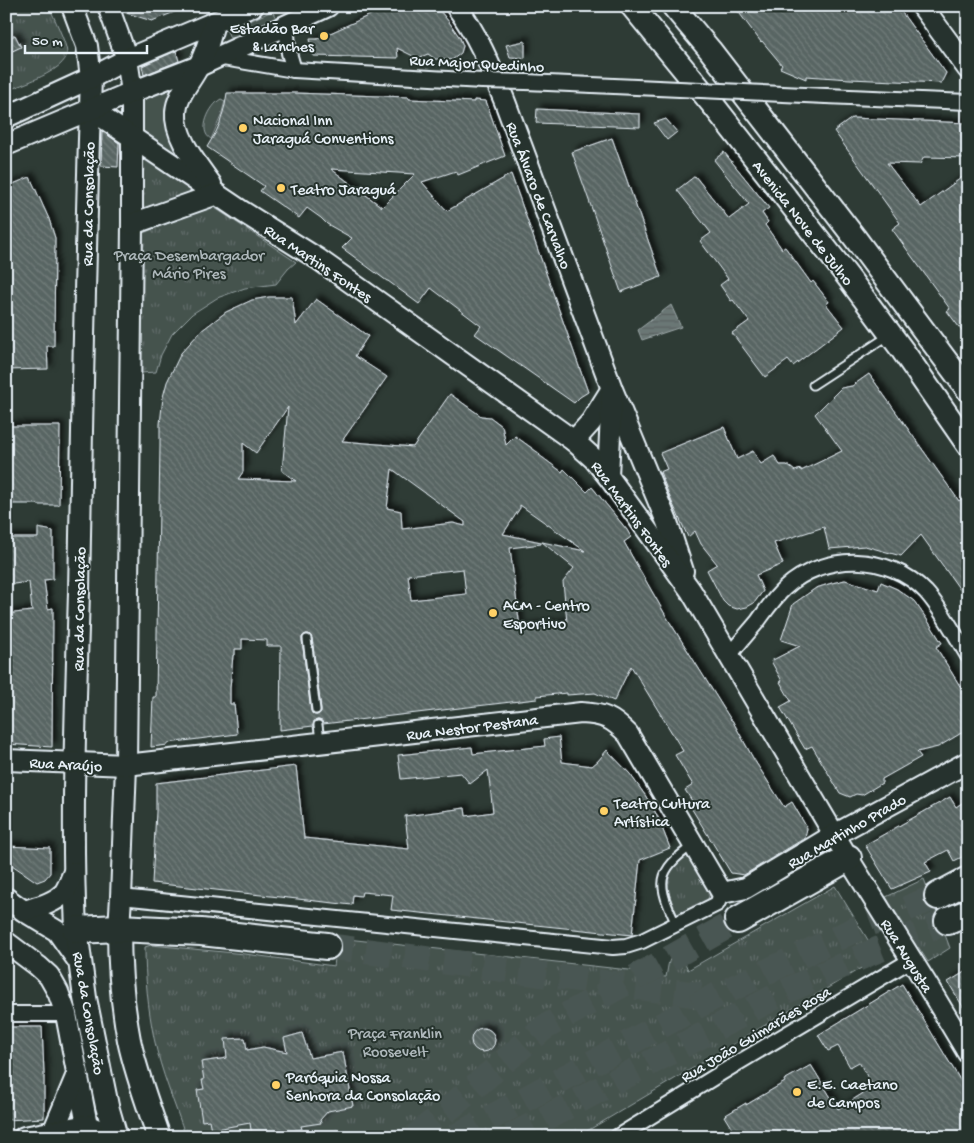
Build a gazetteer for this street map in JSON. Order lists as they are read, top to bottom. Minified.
{"streets":{"main road":["Rua Álvaro de Carvalho","Rua da Consolação","Avenida Nove de Julho","Rua Martins Fontes","Rua Nestor Pestana","Rua Araújo","Rua Martinho Prado","Rua Augusta"],"street":["Rua Major Quedinho","Rua João Guimarães Rosa"]},"crossings":[["Rua Álvaro de Carvalho","Rua Martins Fontes"],["Rua da Consolação","Rua Martins Fontes"],["Rua da Consolação","Rua Nestor Pestana"],["Rua da Consolação","Rua Araújo"],["Rua Martins Fontes","Rua Martinho Prado"],["Rua Martins Fontes","Rua Augusta"],["Rua Nestor Pestana","Rua Araújo"],["Rua Nestor Pestana","Rua Martinho Prado"],["Rua Augusta","Rua João Guimarães Rosa"]],"parks":["Praça Desembargador Mário Pires","Praça Franklin Roosevelt"],"places":["Estadão Bar & Lanches","Nacional Inn Jaraguá Conventions","Teatro Jaraguá","ACM - Centro Esportivo","Teatro Cultura Artística","Paróquia Nossa Senhora da Consolação","E.E. Caetano de Campos"],"scale_bar":"50 m"}
